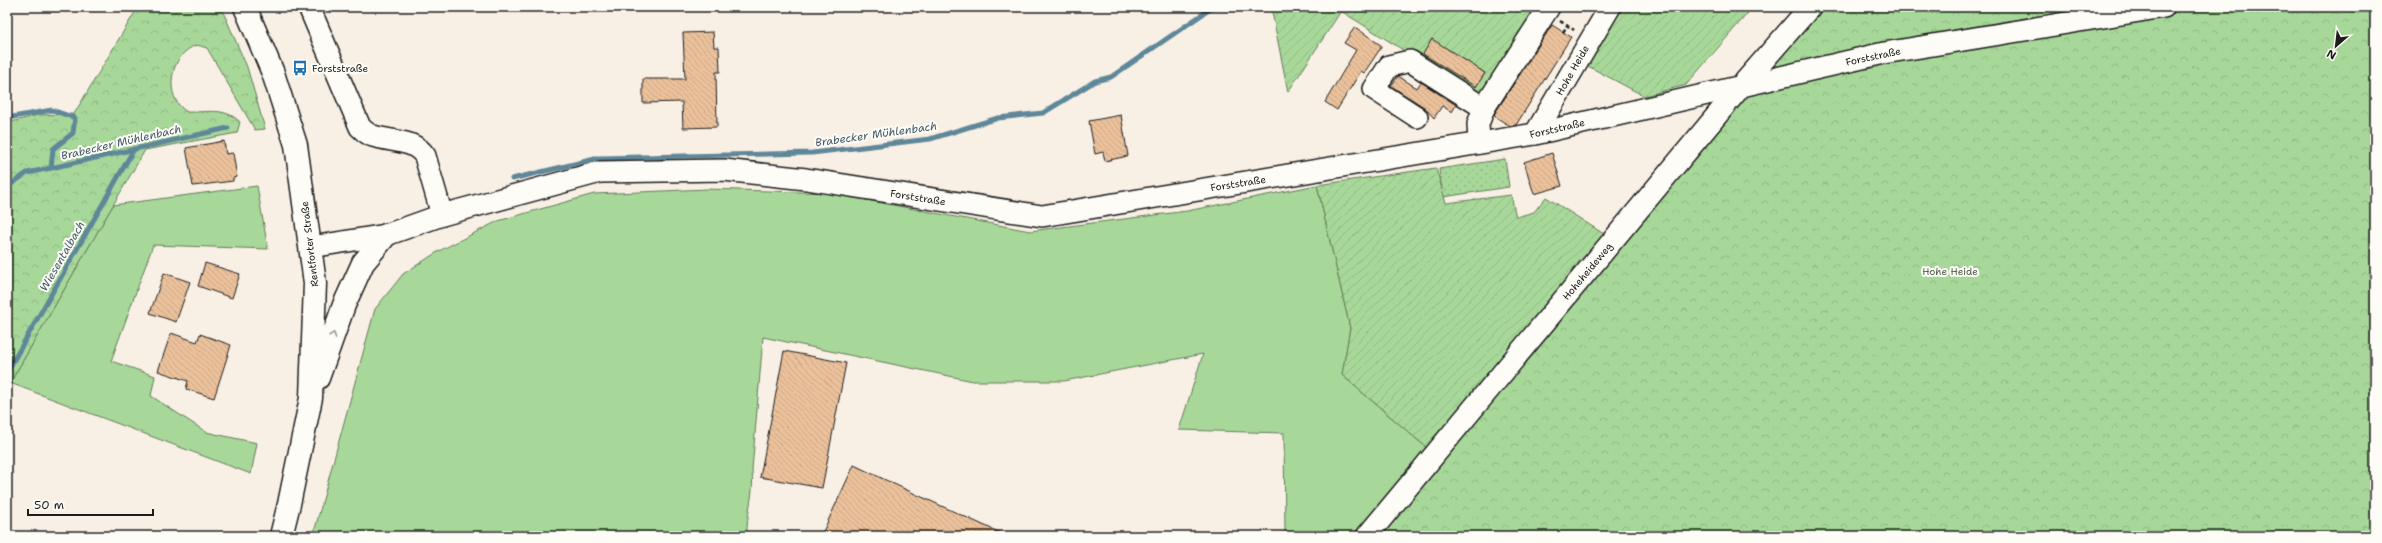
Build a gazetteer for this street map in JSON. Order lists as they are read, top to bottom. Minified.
{"streets":{"main road":["Rentforter Straße"],"street":["Forststraße","Hohe Heide","Hoheheideweg"]},"crossings":[["Forststraße","Hohe Heide"],["Forststraße","Rentforter Straße"],["Forststraße","Hoheheideweg"]],"water":["Brabecker Mühlenbach","Wiesentalbach"],"parks":["Hohe Heide"],"places":{"bus stop":["Forststraße"]},"scale_bar":"50 m","north":"bottom left"}
